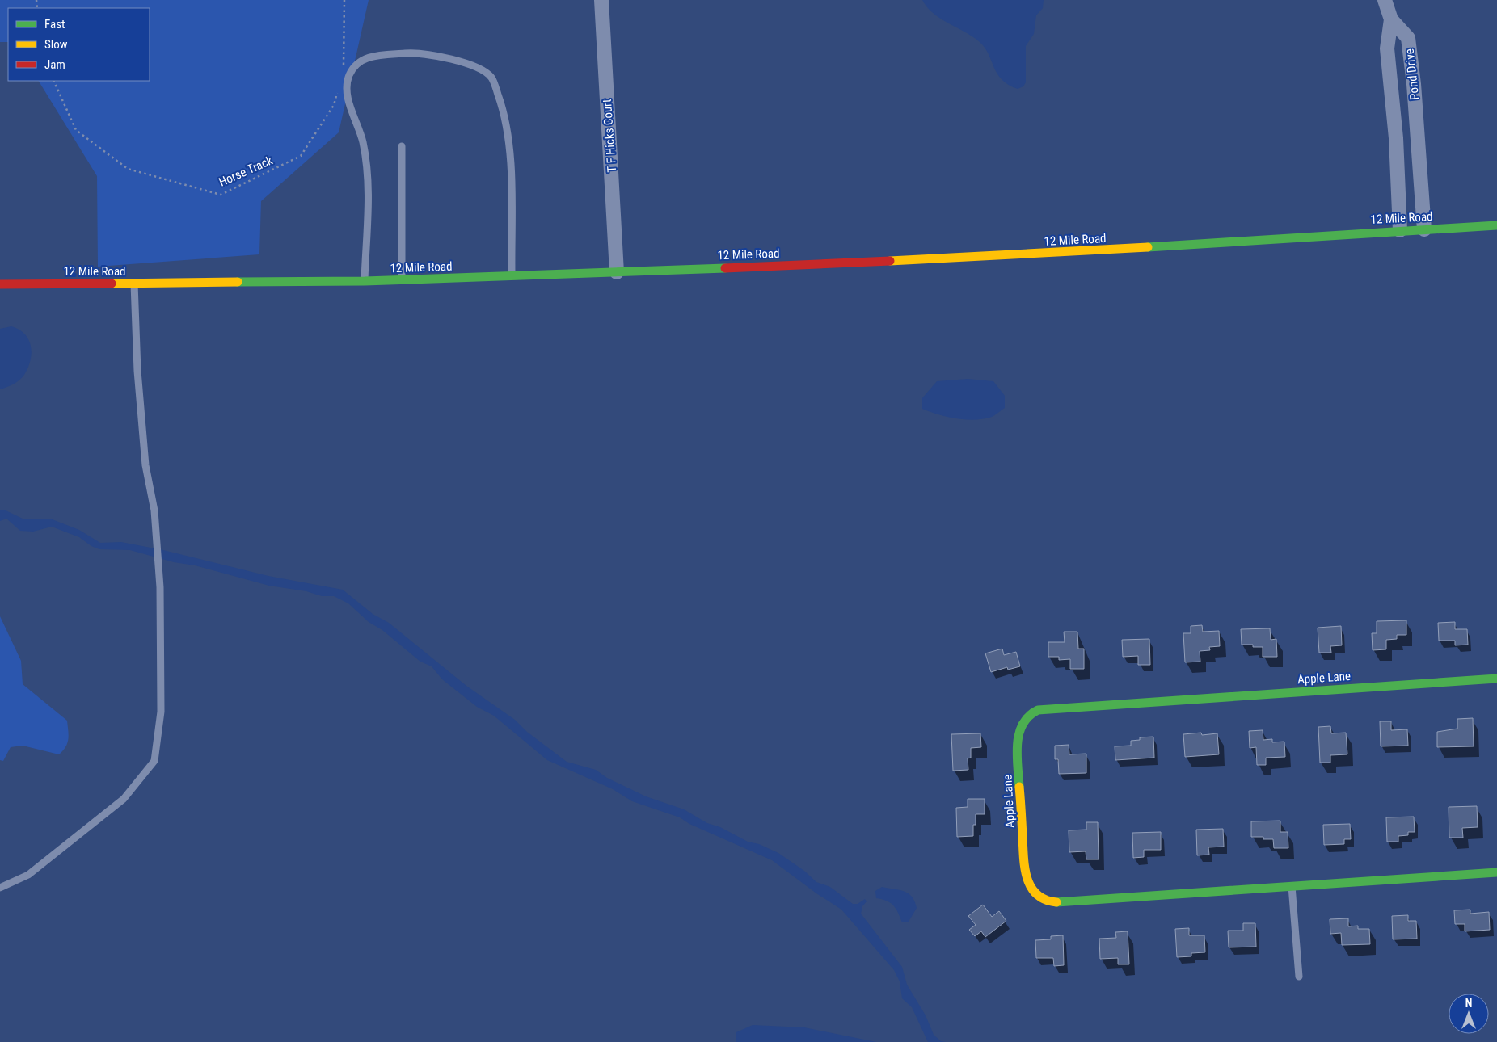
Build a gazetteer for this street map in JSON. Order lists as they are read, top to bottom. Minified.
{"streets":{"street":["Pond Drive","T F Hicks Court","12 Mile Road","Apple Lane"],"path":["Horse Track"]},"crossings":[["Pond Drive","12 Mile Road"],["T F Hicks Court","12 Mile Road"]],"legend":["Fast","Slow","Jam"],"north":"top"}
